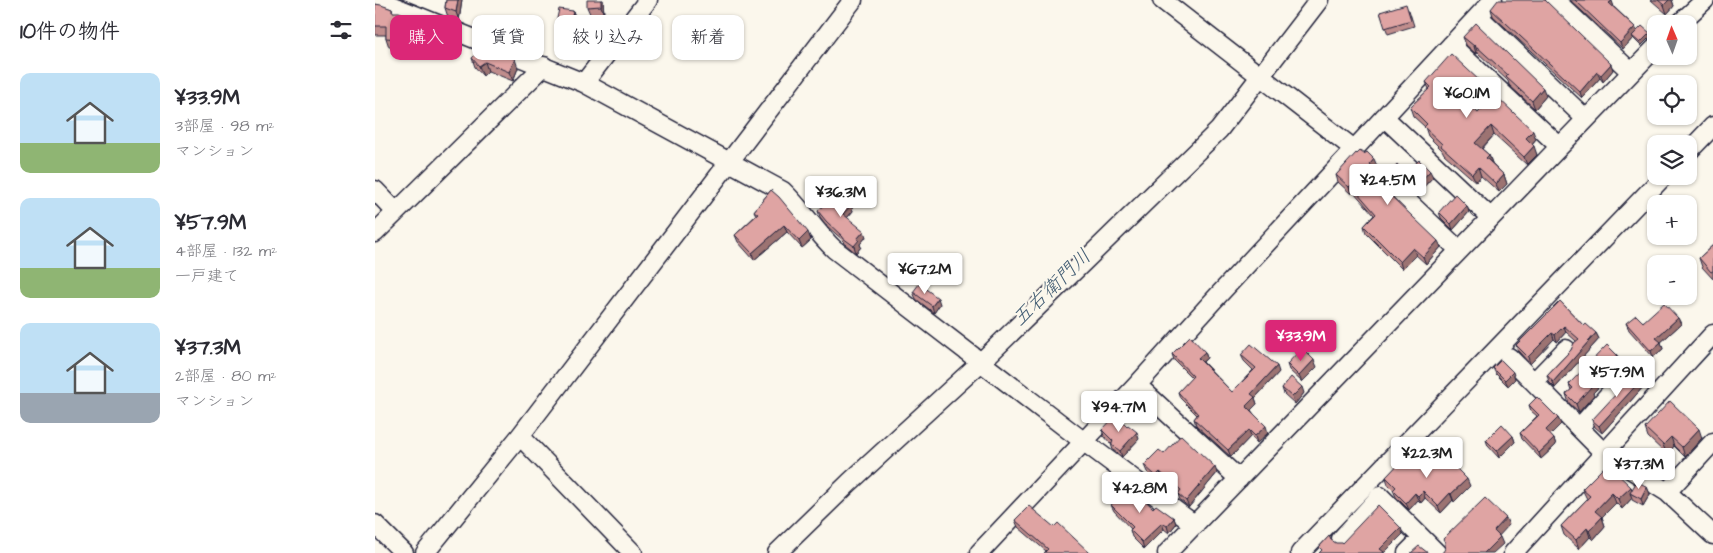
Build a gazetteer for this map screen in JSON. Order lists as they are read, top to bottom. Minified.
{"water":["五右衛門川"],"north":"top","page":{"heading":"10件の物件","map_buttons":["+","−"],"chip":["購入","賃貸","絞り込み","新着"],"list":[{"name":"¥33.9M","note":"3部屋 · 98 m² · マンション"},{"name":"¥57.9M","note":"4部屋 · 132 m² · 一戸建て"},{"name":"¥37.3M","note":"2部屋 · 80 m² · マンション"}],"price":["¥60.1M","¥24.5M","¥36.3M","¥67.2M","¥33.9M","¥57.9M","¥94.7M","¥22.3M","¥37.3M","¥42.8M"]}}
